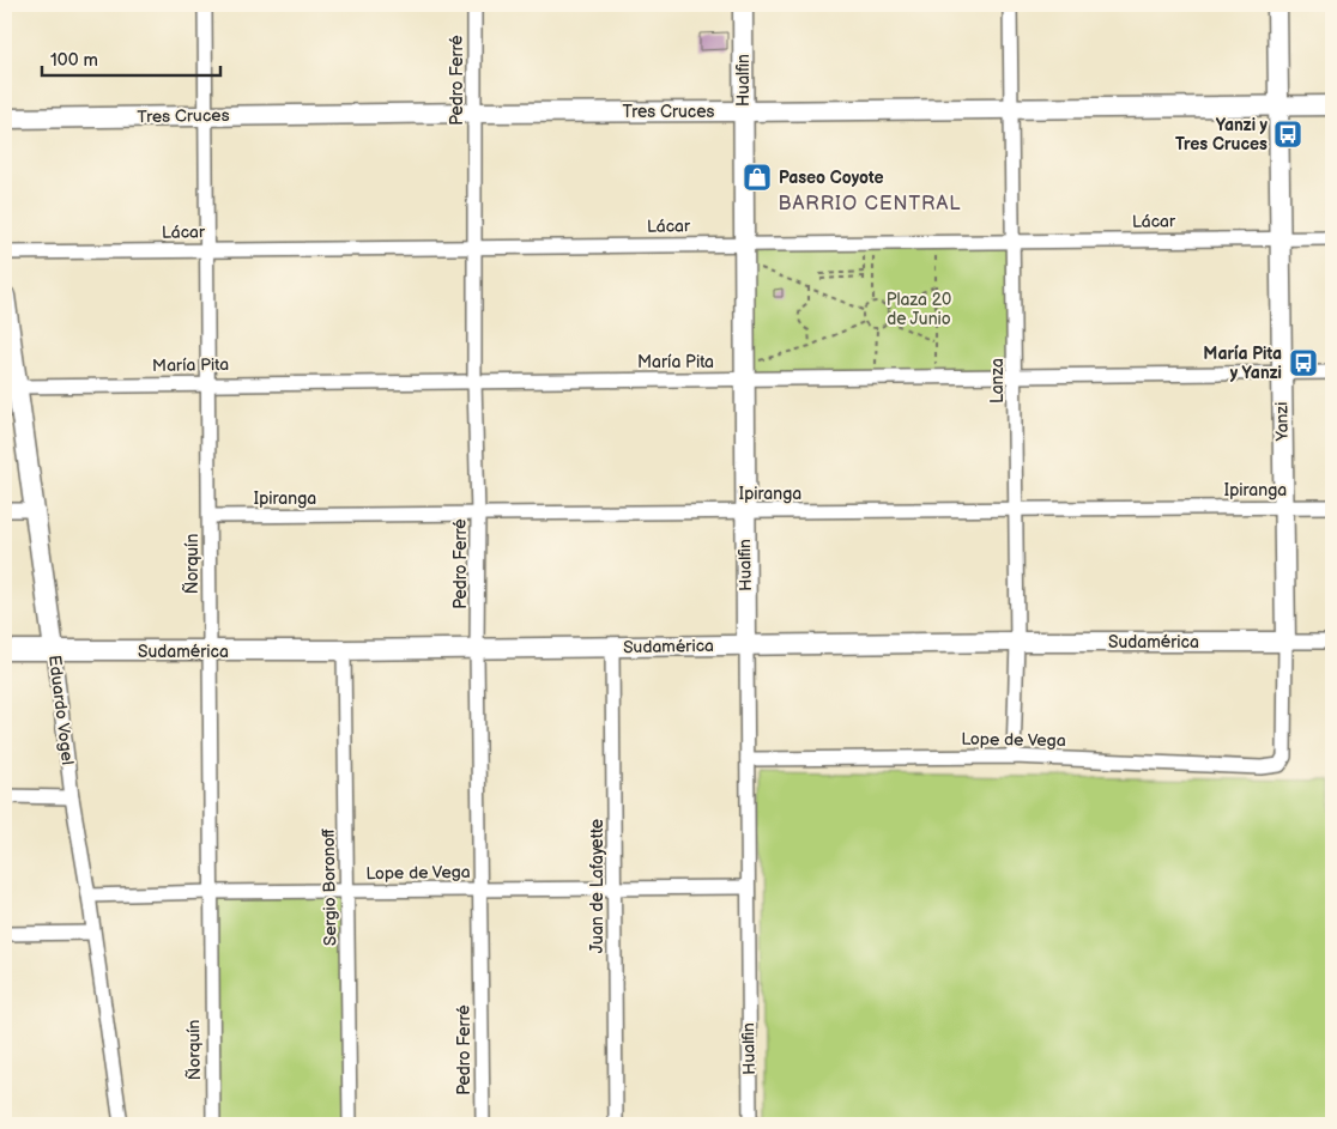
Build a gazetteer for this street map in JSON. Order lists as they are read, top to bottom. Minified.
{"streets":{"street":["Pedro Ferré","Hualfin","Tres Cruces","Lácar","María Pita","Lanza","Yanzi","Ipiranga","Ñorquín","Sudamérica","Eduardo Vogel","Lope de Vega","Juan de Lafayette","Sergio Boronoff"]},"crossings":[["Pedro Ferré","Tres Cruces"],["Pedro Ferré","Lácar"],["Pedro Ferré","María Pita"],["Pedro Ferré","Ipiranga"],["Pedro Ferré","Sudamérica"],["Pedro Ferré","Lope de Vega"],["Hualfin","Tres Cruces"],["Hualfin","Lácar"],["Hualfin","María Pita"],["Hualfin","Ipiranga"],["Hualfin","Sudamérica"],["Hualfin","Lope de Vega"],["Tres Cruces","Lanza"],["Tres Cruces","Yanzi"],["Tres Cruces","Ñorquín"],["Lácar","Lanza"],["Lácar","Yanzi"],["Lácar","Ñorquín"],["María Pita","Lanza"],["María Pita","Yanzi"],["María Pita","Ñorquín"],["María Pita","Eduardo Vogel"],["Lanza","Ipiranga"],["Lanza","Sudamérica"],["Lanza","Lope de Vega"],["Yanzi","Ipiranga"],["Yanzi","Sudamérica"],["Yanzi","Lope de Vega"],["Ipiranga","Ñorquín"],["Ñorquín","Sudamérica"],["Ñorquín","Lope de Vega"],["Sudamérica","Eduardo Vogel"],["Sudamérica","Juan de Lafayette"],["Sudamérica","Sergio Boronoff"],["Eduardo Vogel","Lope de Vega"],["Lope de Vega","Juan de Lafayette"],["Lope de Vega","Sergio Boronoff"]],"districts":["BARRIO CENTRAL"],"parks":["Plaza 20 de Junio"],"places":{"bus stop":["Yanzi y Tres Cruces","María Pita y Yanzi"],"shop":["Paseo Coyote"]},"scale_bar":"100 m"}
